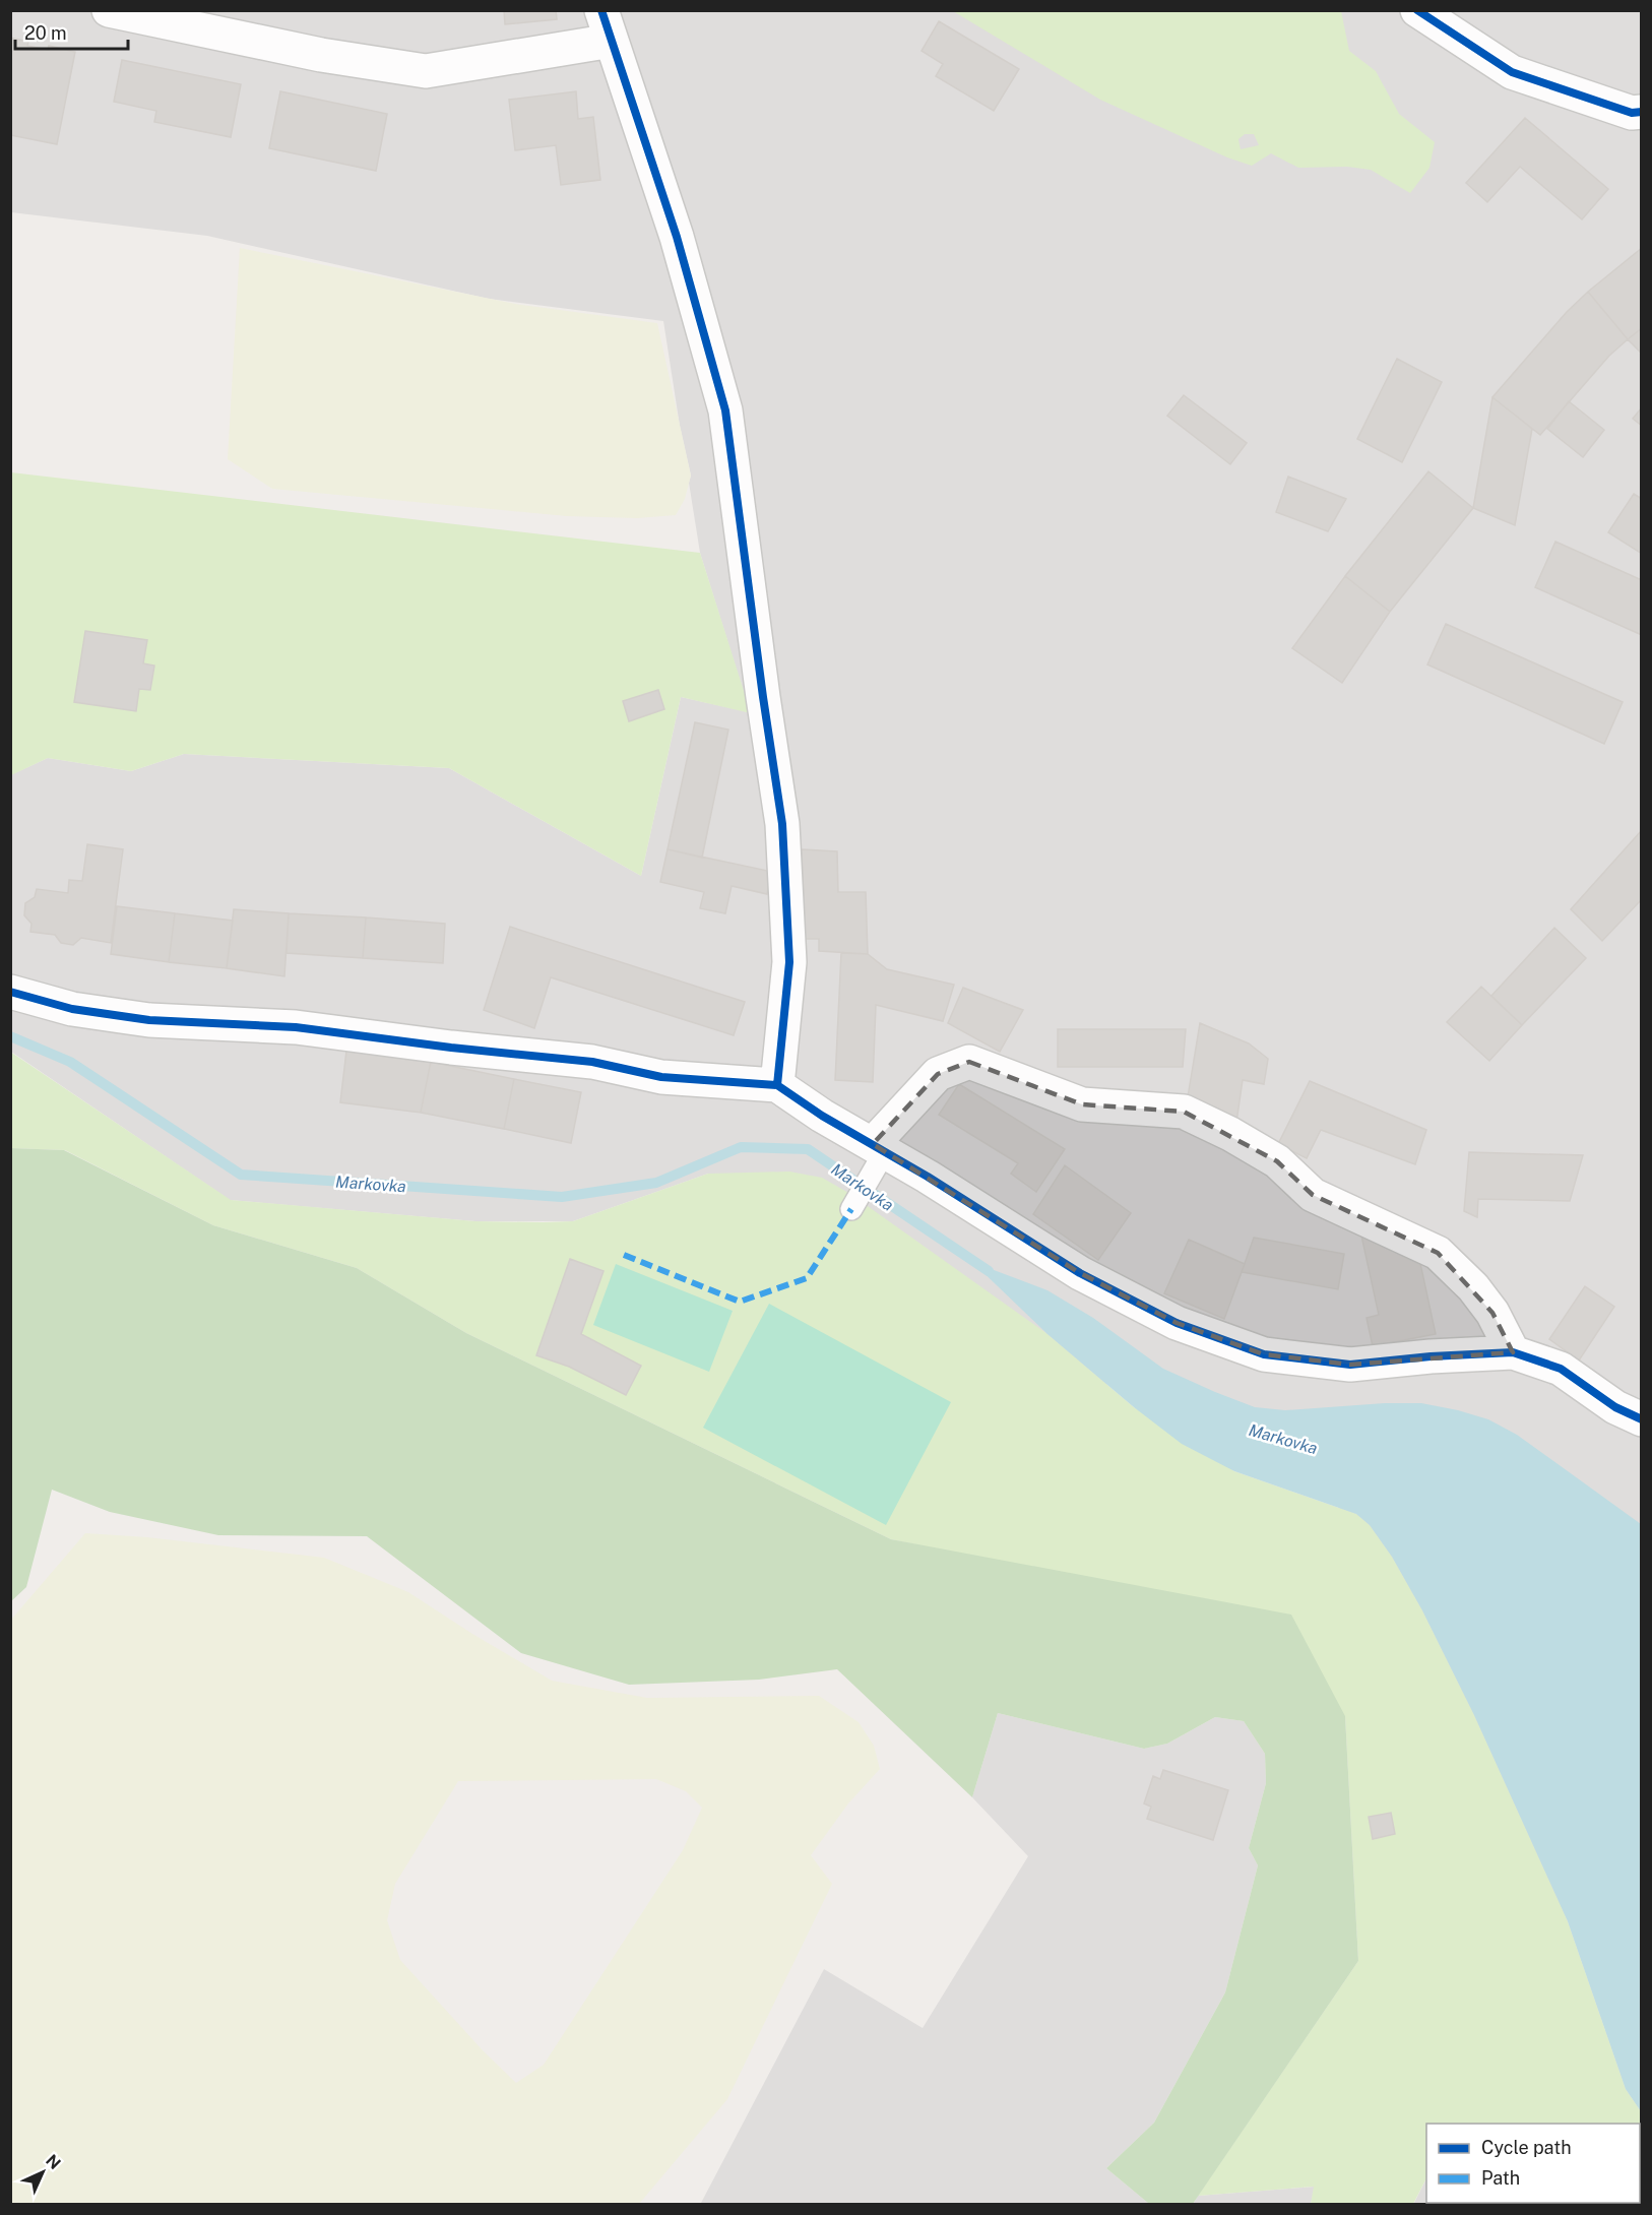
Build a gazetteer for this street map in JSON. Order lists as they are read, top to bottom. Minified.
{"water":["Markovka"],"legend":["Cycle path","Path"],"scale_bar":"20 m","north":"top right"}
